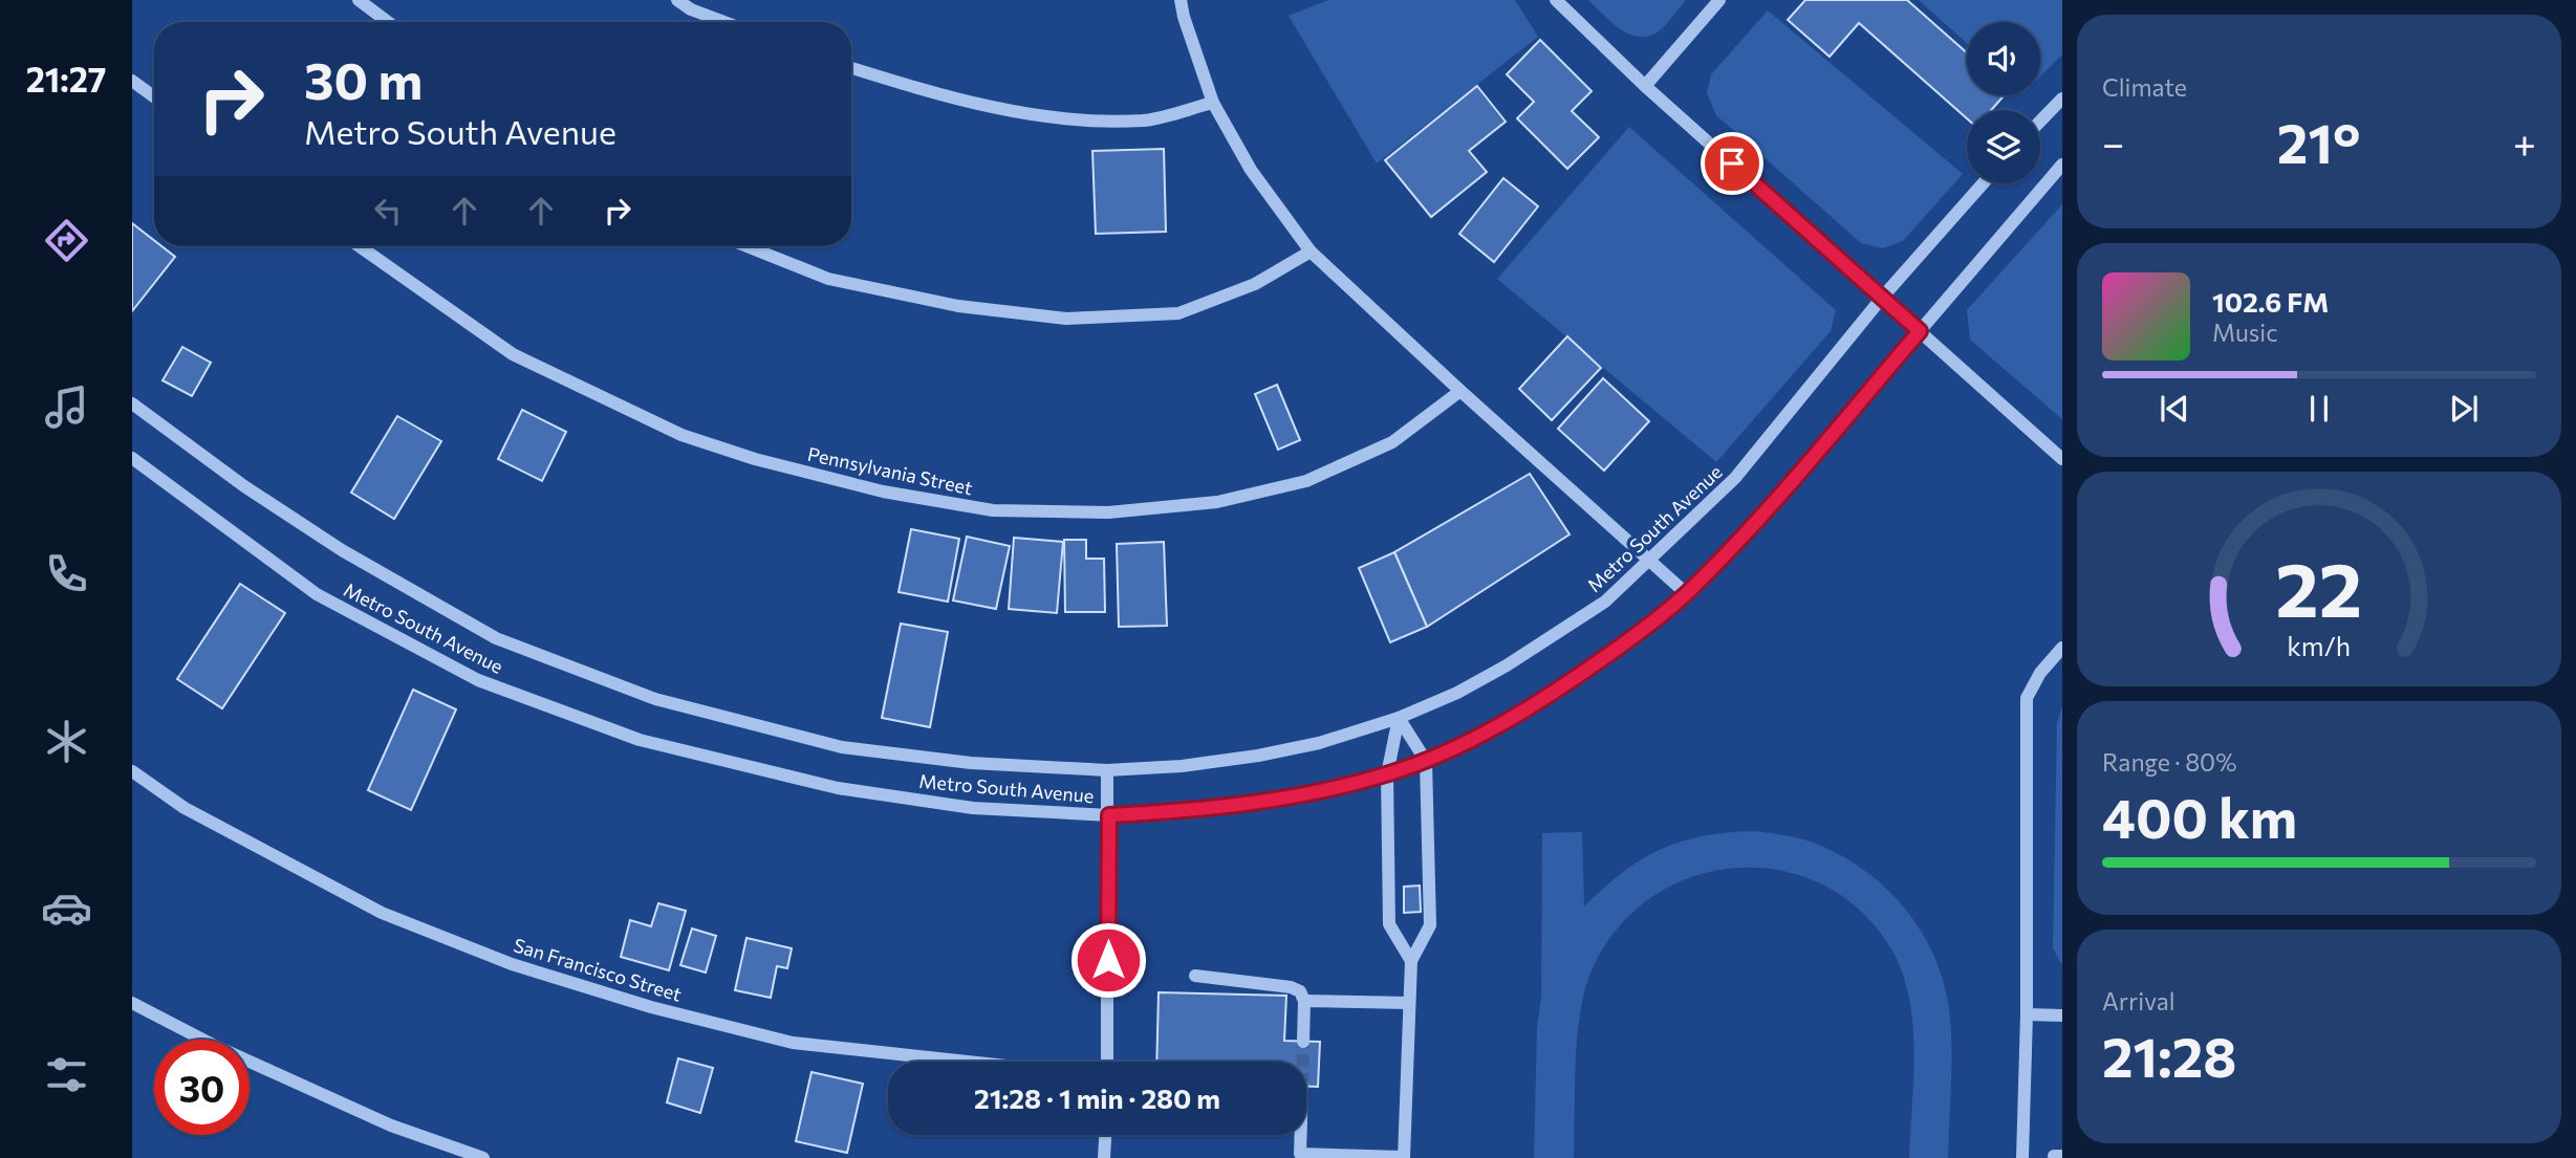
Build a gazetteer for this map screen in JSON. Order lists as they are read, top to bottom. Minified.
{"streets":{"street":["Pennsylvania Street","Metro South Avenue","San Francisco Street"]},"page":{"tabs":"21:27","tile":["Climate",["Range · 80%","400 km"],["Arrival","21:28"]],"turn":["30 m","Metro South Avenue"],"heat":["−","21°","+"],"song":["102.6 FM","Music"],"limit":"30","trip":"21:28 · 1 min · 280 m","gauge":["22","km/h"]}}
